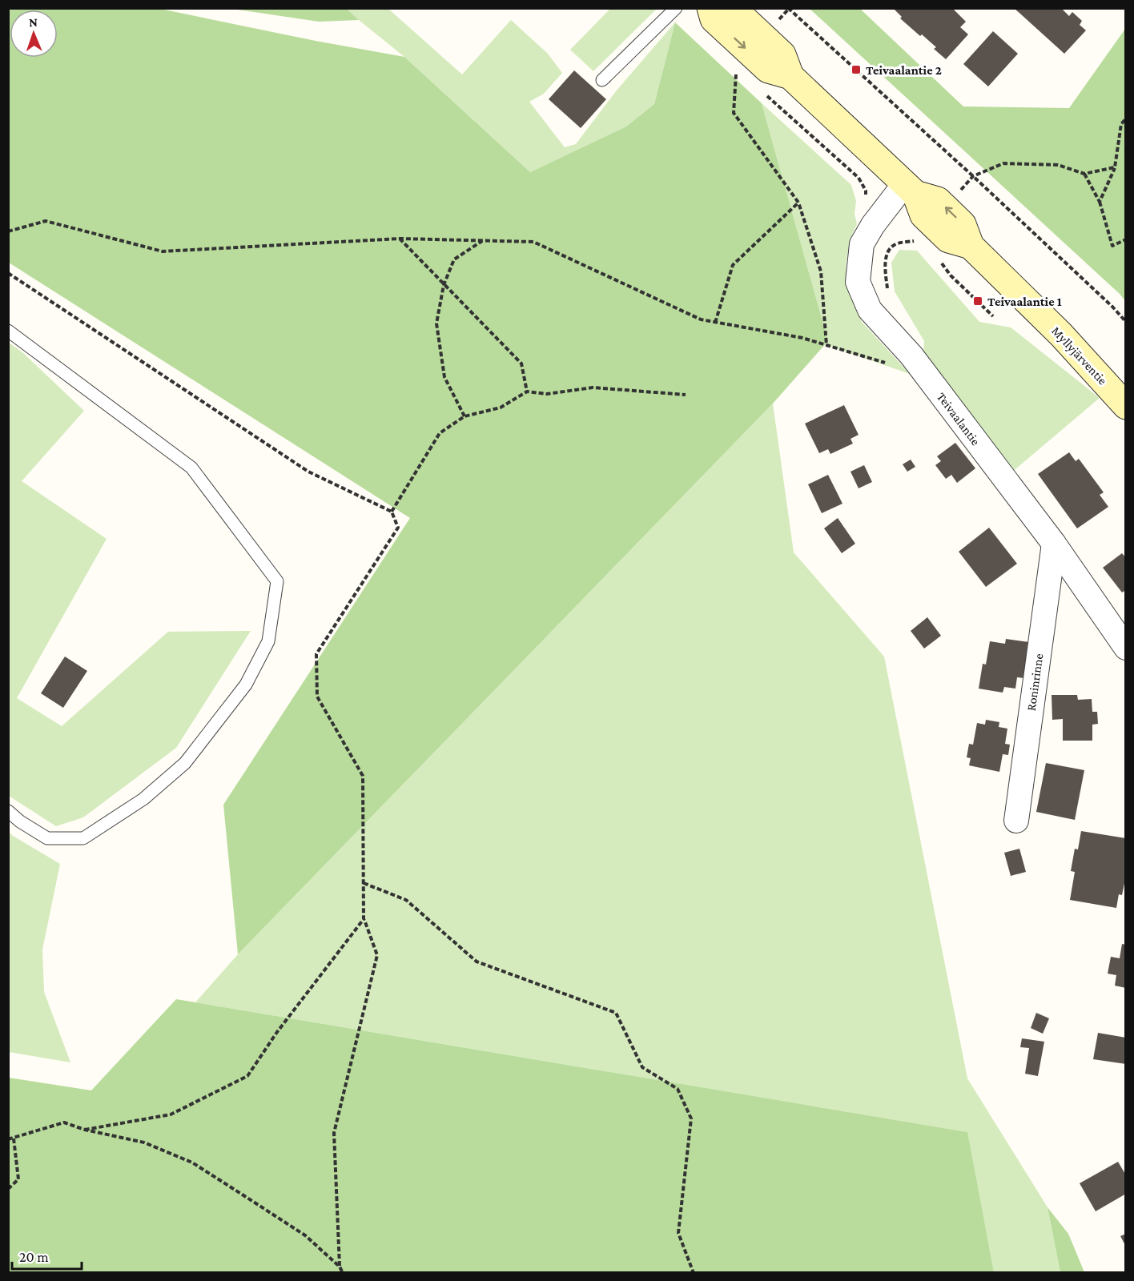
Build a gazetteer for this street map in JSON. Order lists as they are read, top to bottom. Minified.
{"streets":{"main road":["Myllyjärventie"],"street":["Teivaalantie","Roninrinne"]},"crossings":[["Myllyjärventie","Teivaalantie"],["Teivaalantie","Roninrinne"]],"places":{"transit":["Teivaalantie 2","Teivaalantie 1"]},"scale_bar":"20 m","north":"top"}
